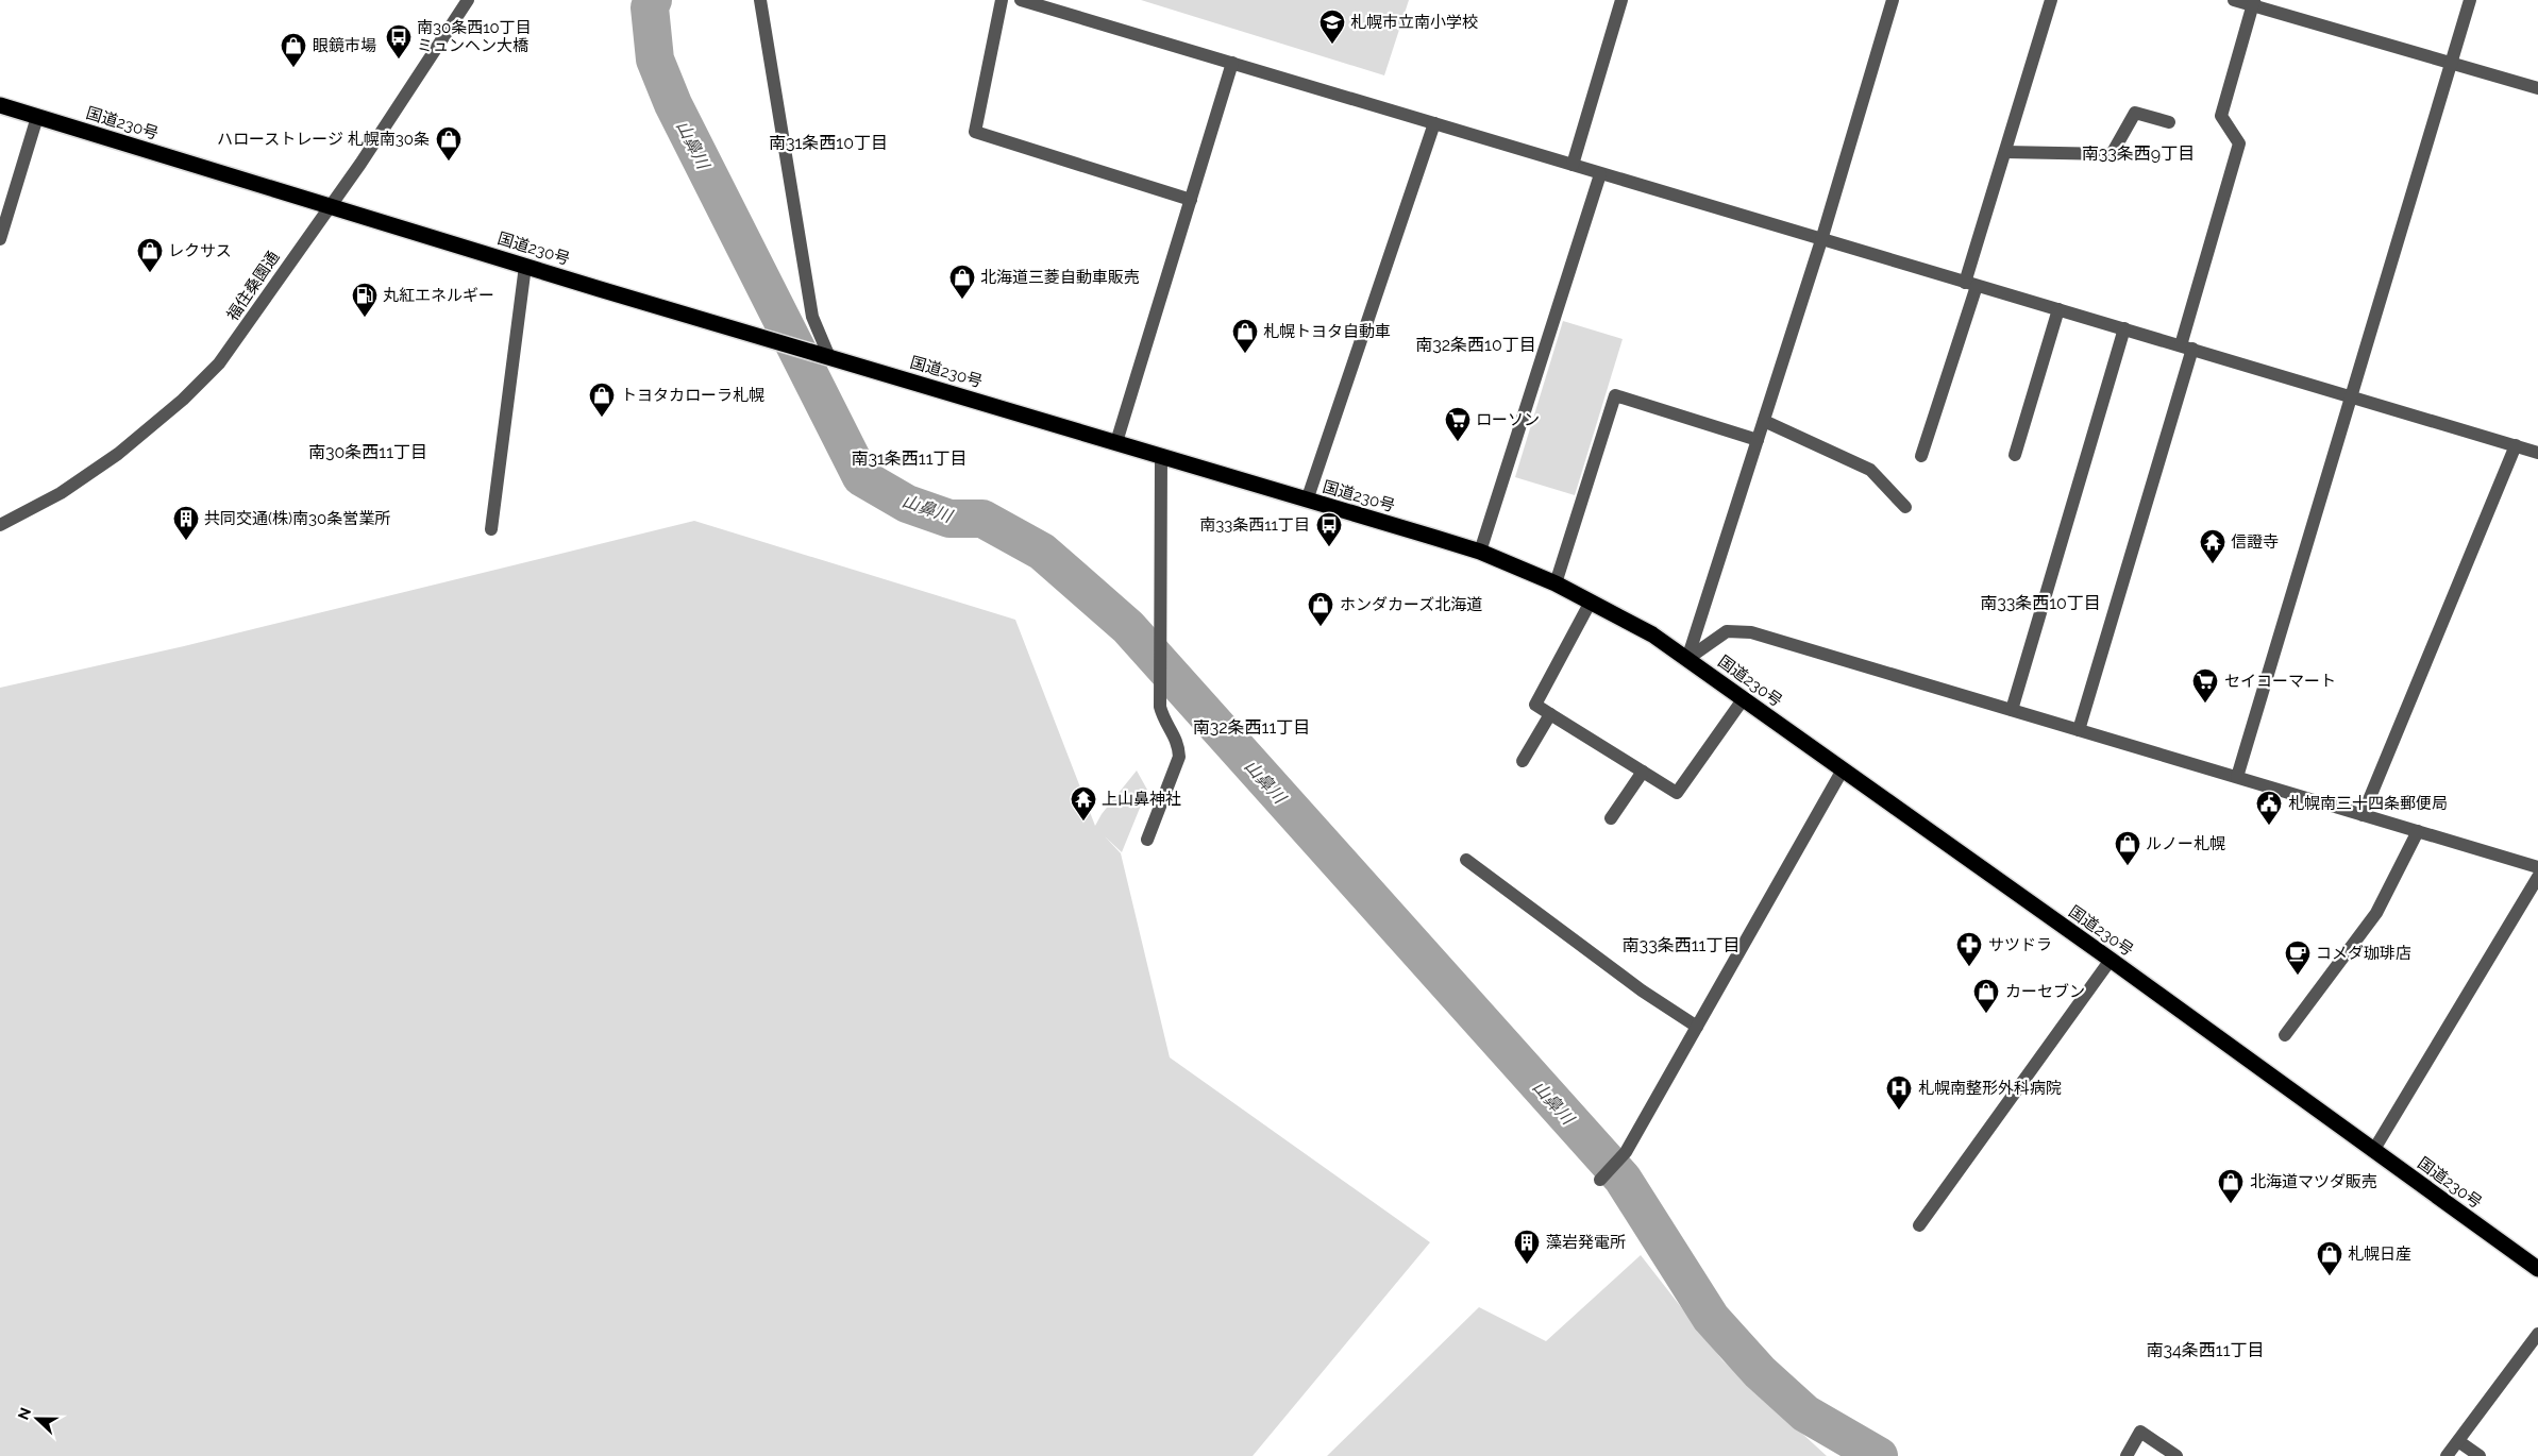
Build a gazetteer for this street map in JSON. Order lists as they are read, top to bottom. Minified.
{"streets":{"highway":["国道230号"],"street":["福住桑園通"]},"crossings":[["国道230号","福住桑園通"]],"districts":["南31条西10丁目","南33条西9丁目","南32条西10丁目","南30条西11丁目","南31条西11丁目","南33条西10丁目","南32条西11丁目","南33条西11丁目","南34条西11丁目"],"water":["山鼻川"],"places":{"school or university":["札幌市立南小学校"],"bus stop":["南30条西10丁目 ミュンヘン大橋","南33条西11丁目"],"shop":["眼鏡市場","ハローストレージ 札幌南30条","レクサス","北海道三菱自動車販売","札幌トヨタ自動車","トヨタカローラ札幌","ホンダカーズ北海道","ルノー札幌","カーセブン","北海道マツダ販売","札幌日産"],"fuel station":["丸紅エネルギー"],"supermarket":["ローソン","セイコーマート"],"building":["共同交通(株)南30条営業所","藻岩発電所"],"temple":["信證寺","上山鼻神社"],"public building":["札幌南三十四条郵便局"],"pharmacy":["サツドラ"],"cafe":["コメダ珈琲店"],"hospital":["札幌南整形外科病院"]},"north":"left"}
